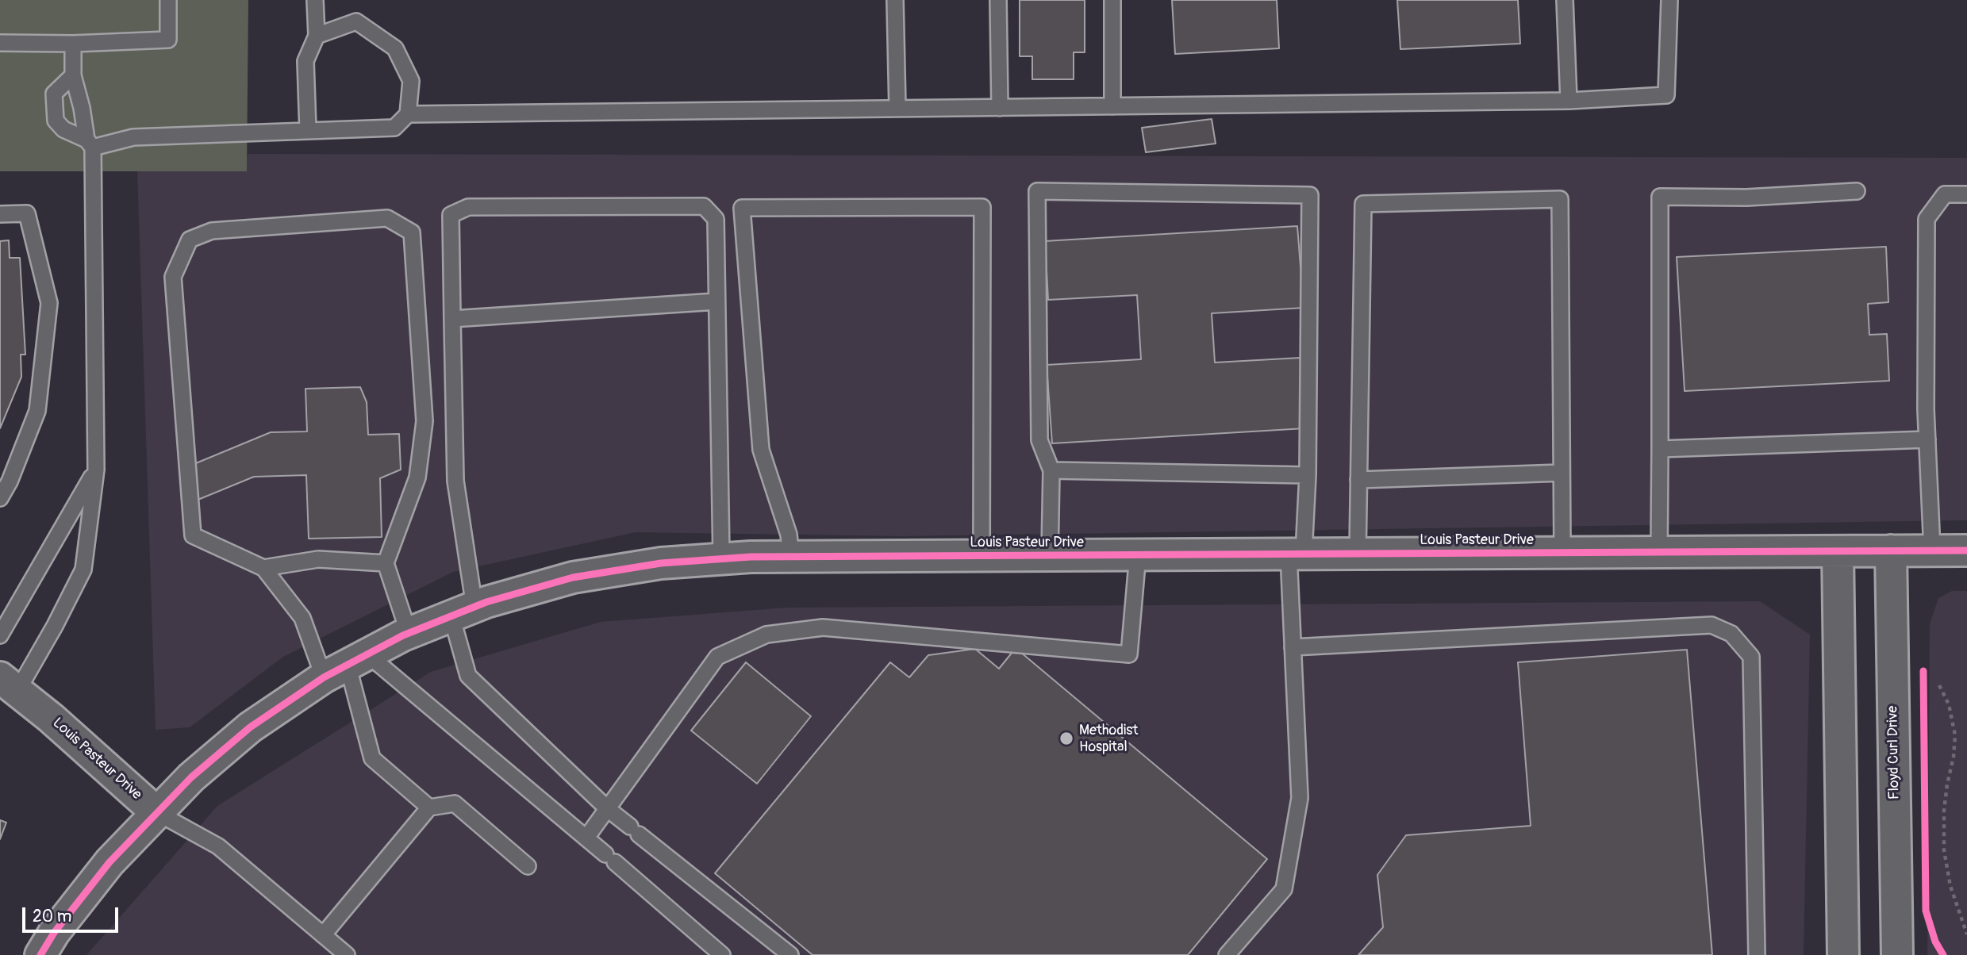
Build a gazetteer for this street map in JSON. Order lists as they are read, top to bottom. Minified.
{"streets":{"street":["Louis Pasteur Drive","Floyd Curl Drive"]},"crossings":[["Louis Pasteur Drive","Floyd Curl Drive"]],"places":["Methodist Hospital"],"scale_bar":"20 m"}
